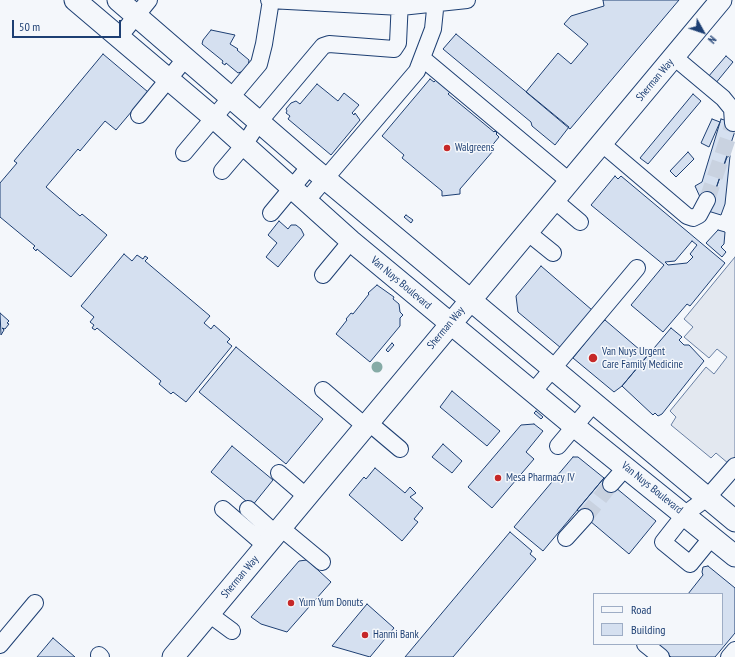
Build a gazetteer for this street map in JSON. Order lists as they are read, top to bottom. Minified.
{"streets":{"main road":["Sherman Way","Van Nuys Boulevard"]},"crossings":[["Sherman Way","Van Nuys Boulevard"]],"places":["Walgreens","Van Nuys Urgent Care Family Medicine","Mesa Pharmacy IV","Yum Yum Donuts","Hanmi Bank"],"legend":["Road","Building"],"scale_bar":"50 m","north":"bottom right"}
